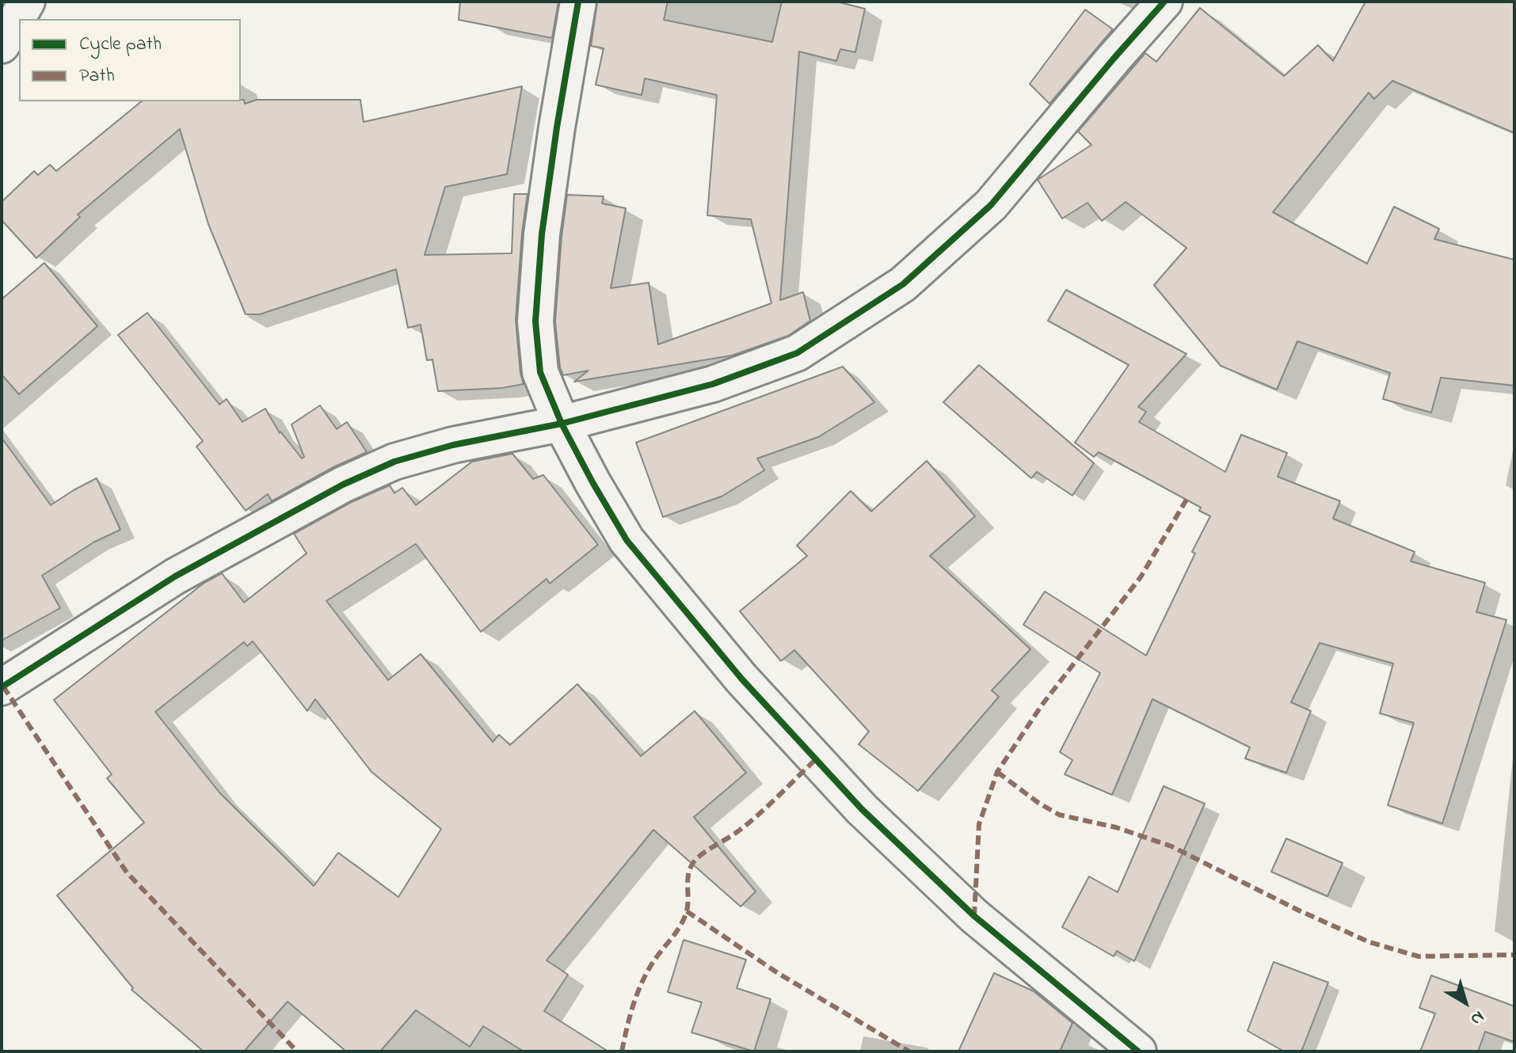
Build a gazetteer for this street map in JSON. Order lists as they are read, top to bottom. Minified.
{"legend":["Cycle path","Path"],"north":"bottom right"}
